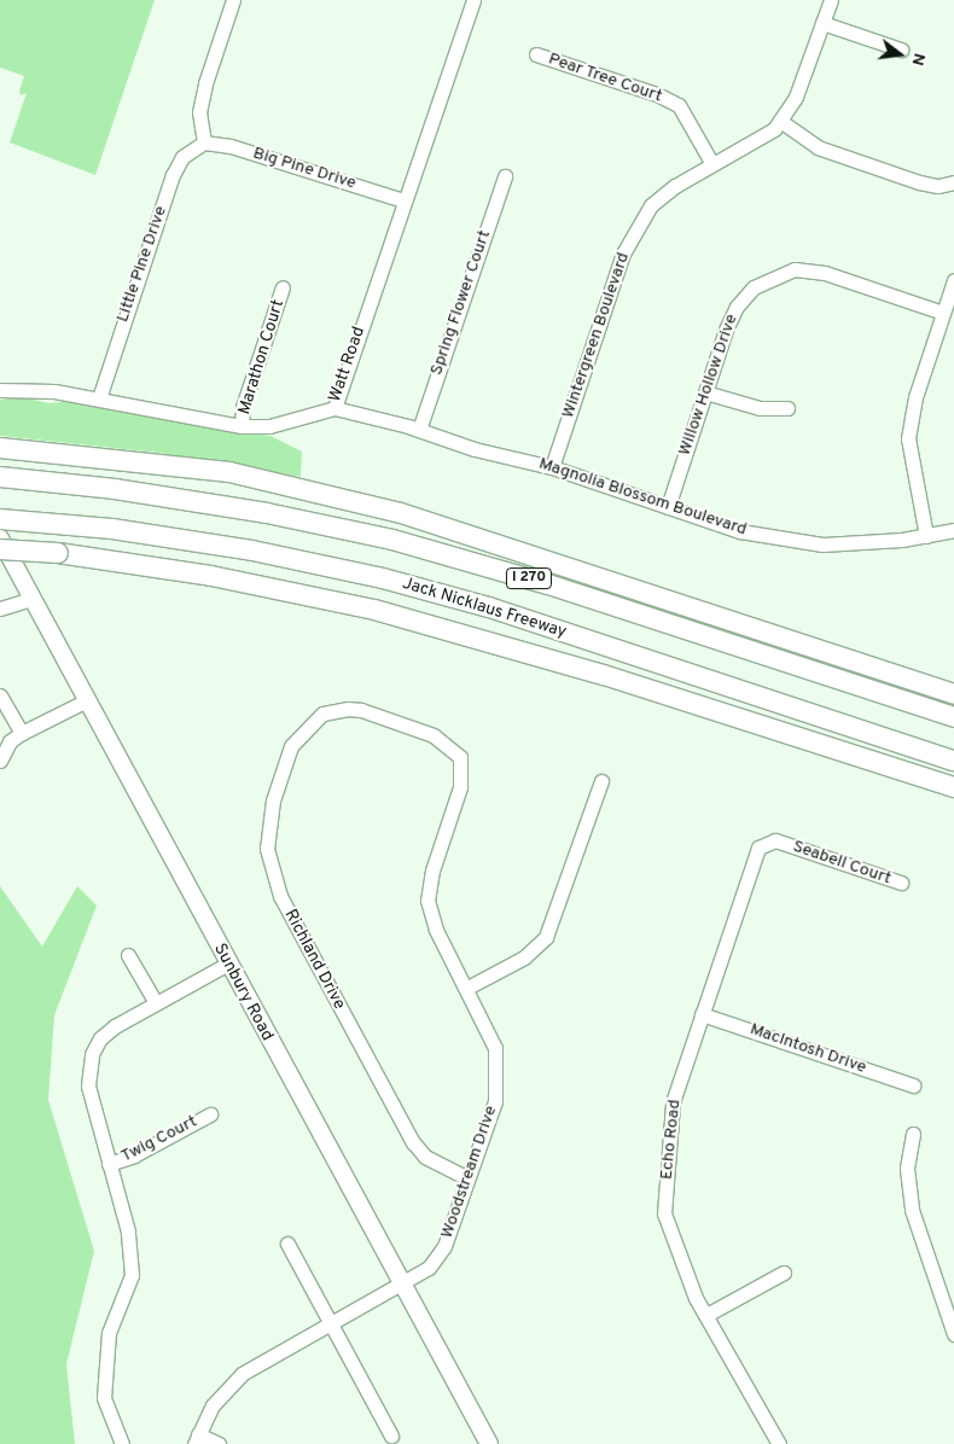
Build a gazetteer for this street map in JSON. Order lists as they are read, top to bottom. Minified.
{"streets":{"highway":["I 270","Jack Nicklaus Freeway"],"main road":["Sunbury Road"],"street":["Pear Tree Court","Big Pine Drive","Little Pine Drive","Spring Flower Court","Wintergreen Boulevard","Marathon Court","Watt Road","Willow Hollow Drive","Magnolia Blossom Boulevard","Seabell Court","Richland Drive","MacIntosh Drive","Twig Court","Echo Road","Woodstream Drive"]},"crossings":[["Pear Tree Court","Wintergreen Boulevard"],["Big Pine Drive","Little Pine Drive"],["Big Pine Drive","Watt Road"],["Little Pine Drive","Watt Road"],["Spring Flower Court","Magnolia Blossom Boulevard"],["Wintergreen Boulevard","Magnolia Blossom Boulevard"],["Marathon Court","Watt Road"],["Watt Road","Magnolia Blossom Boulevard"],["Willow Hollow Drive","Magnolia Blossom Boulevard"],["Seabell Court","Echo Road"],["Richland Drive","Woodstream Drive"],["Sunbury Road","Woodstream Drive"],["MacIntosh Drive","Echo Road"]],"north":"right"}
